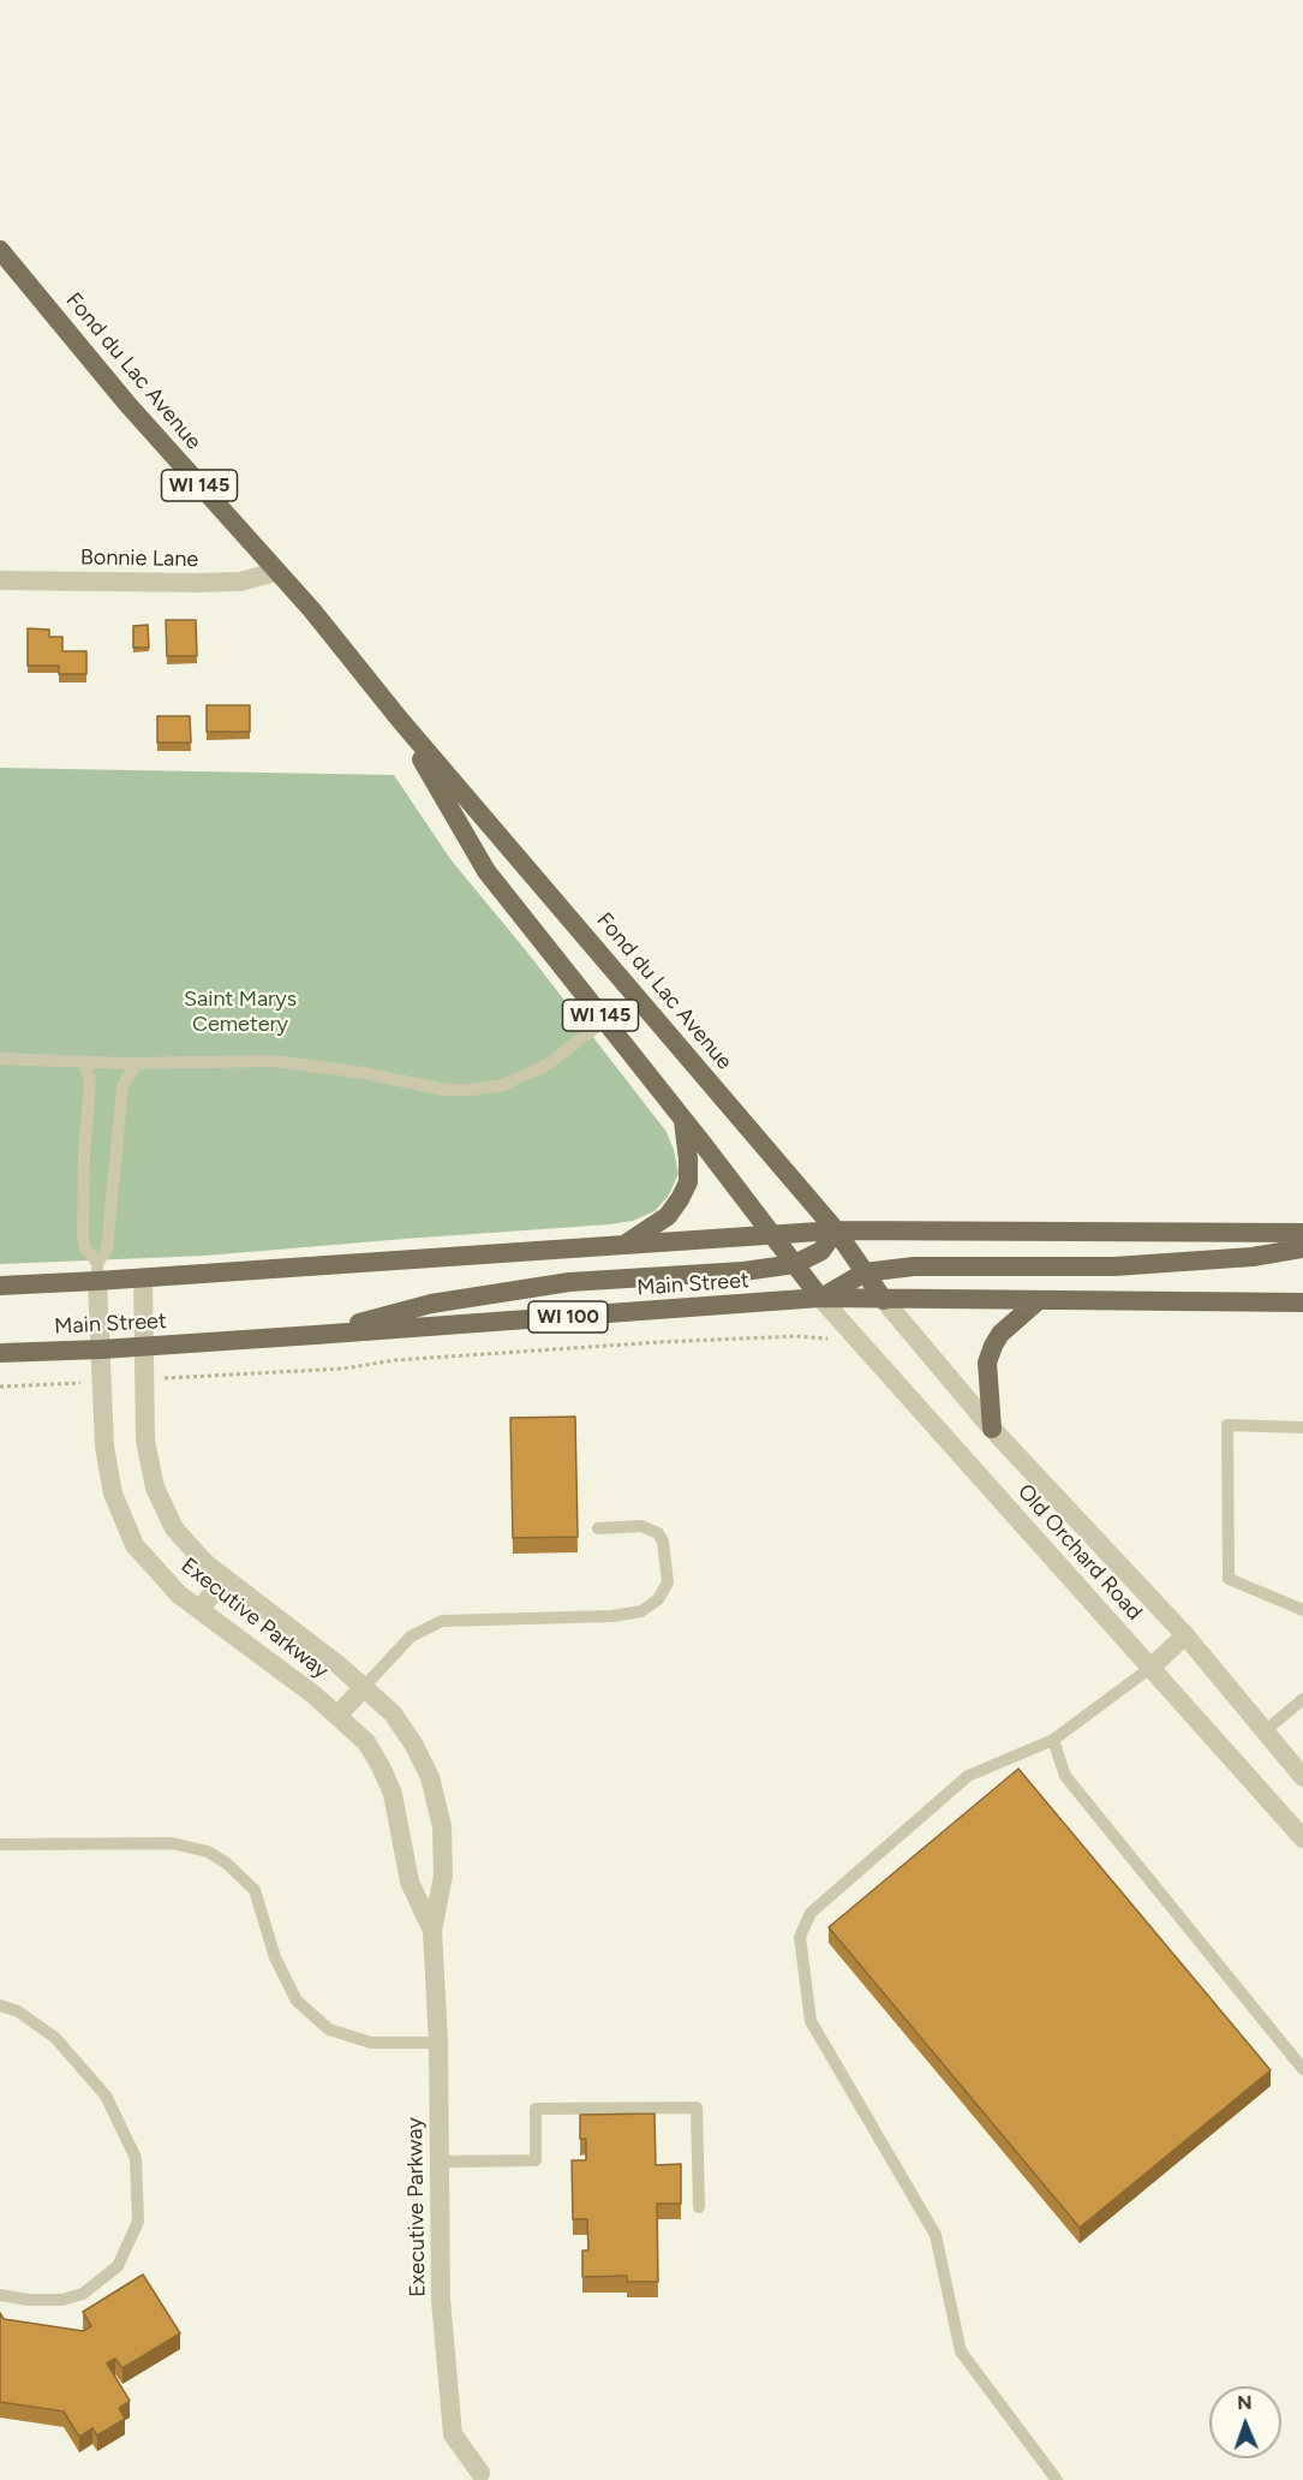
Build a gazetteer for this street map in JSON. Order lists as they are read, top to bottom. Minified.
{"streets":{"main road":["Fond du Lac Avenue","WI 145","Main Street","WI 100"],"street":["Bonnie Lane","Old Orchard Road","Executive Parkway"]},"crossings":[["Fond du Lac Avenue","Bonnie Lane"],["Fond du Lac Avenue","Main Street"],["Fond du Lac Avenue","Old Orchard Road"],["Main Street","Old Orchard Road"],["Main Street","Executive Parkway"]],"parks":["Saint Marys Cemetery"],"north":"top"}
